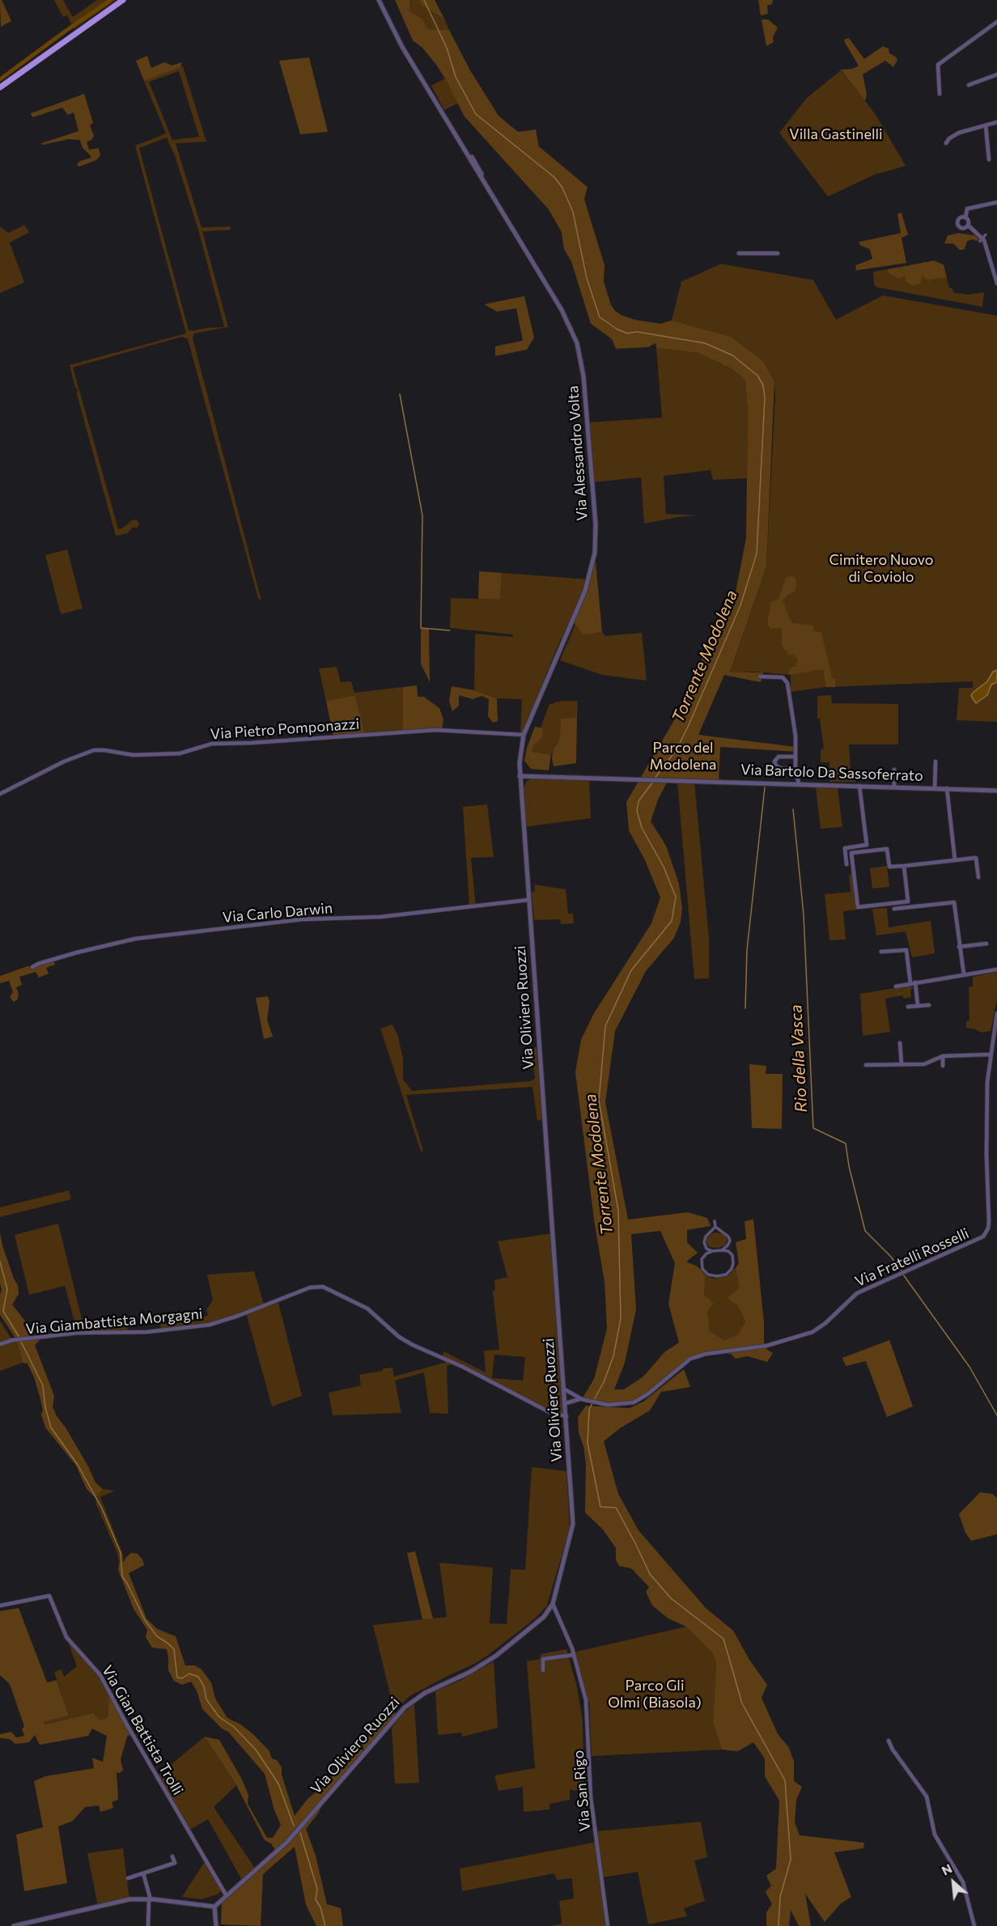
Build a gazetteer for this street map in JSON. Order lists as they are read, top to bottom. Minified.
{"streets":{"street":["Via Alessandro Volta","Via Pietro Pomponazzi","Via Bartolo Da Sassoferrato","Via Carlo Darwin","Via Oliviero Ruozzi","Via Fratelli Rosselli","Via Giambattista Morgagni","Via Gian Battista Trolli","Via San Rigo"]},"crossings":[["Via Alessandro Volta","Via Pietro Pomponazzi"],["Via Alessandro Volta","Via Oliviero Ruozzi"],["Via Pietro Pomponazzi","Via Oliviero Ruozzi"],["Via Bartolo Da Sassoferrato","Via Oliviero Ruozzi"],["Via Carlo Darwin","Via Oliviero Ruozzi"],["Via Oliviero Ruozzi","Via Fratelli Rosselli"],["Via Oliviero Ruozzi","Via Giambattista Morgagni"],["Via Oliviero Ruozzi","Via Gian Battista Trolli"],["Via Oliviero Ruozzi","Via San Rigo"]],"water":["Torrente Modolena","Rio della Vasca"],"parks":["Villa Gastinelli","Cimitero Nuovo di Coviolo","Parco del Modolena","Parco Gli Olmi (Biasola)"],"north":"top left"}
